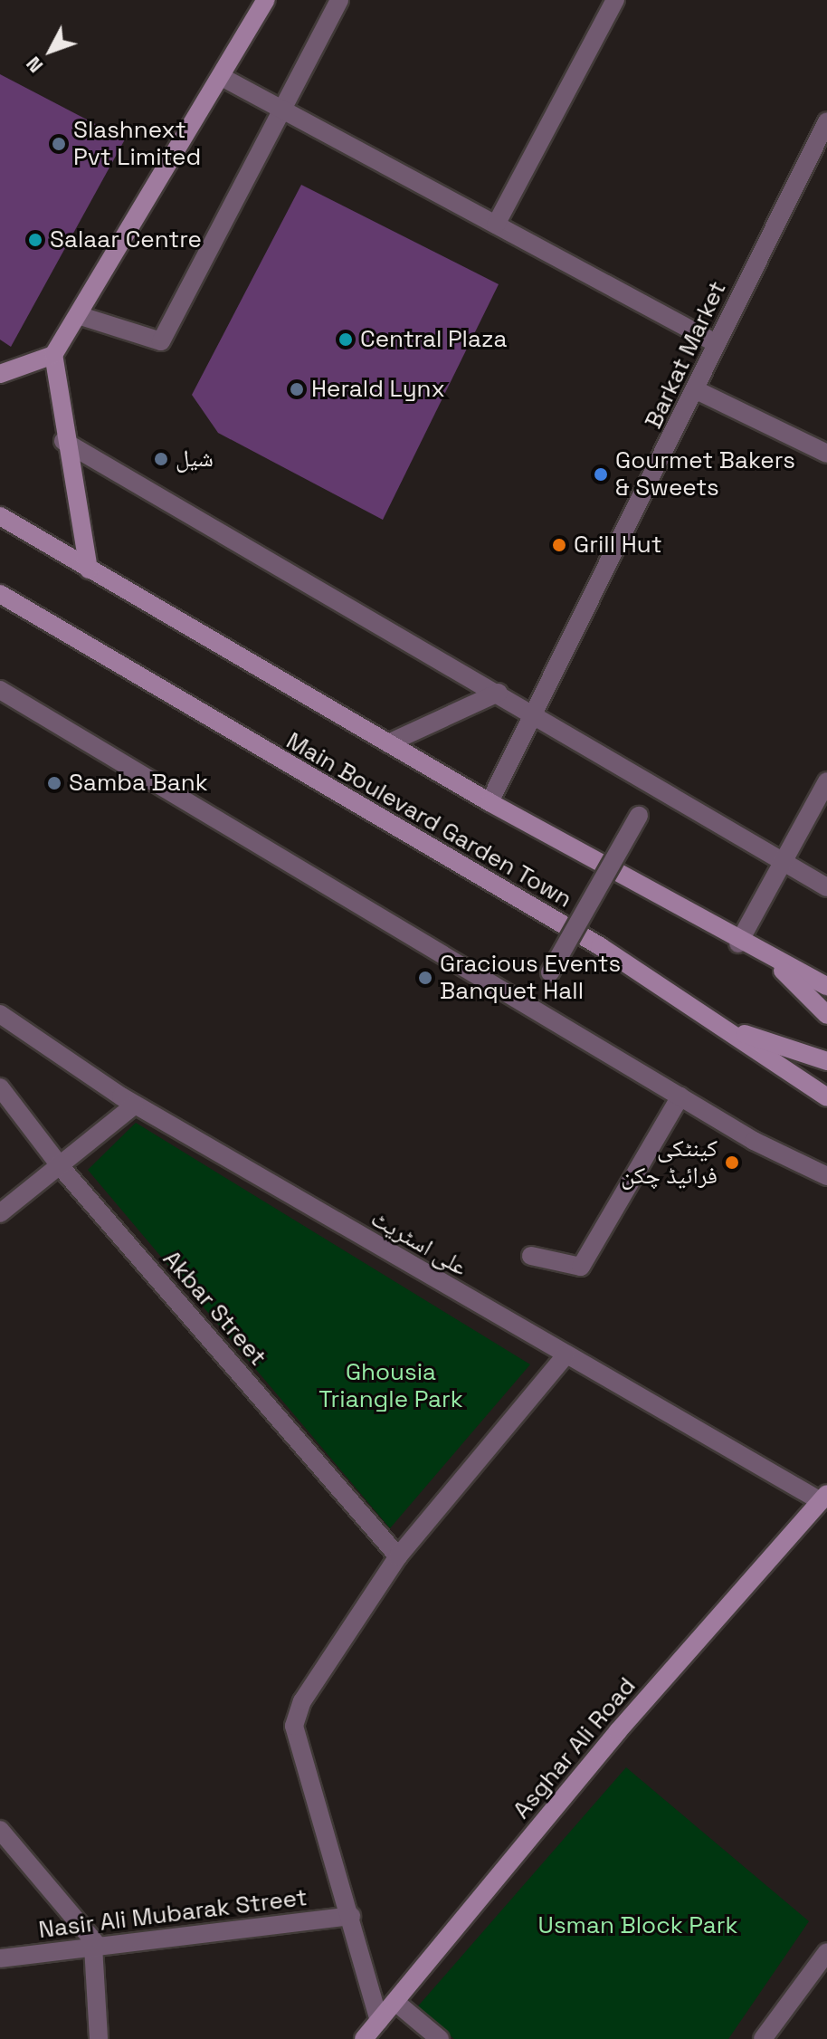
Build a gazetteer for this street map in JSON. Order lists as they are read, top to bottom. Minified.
{"streets":{"main road":["Main Boulevard Garden Town","Asghar Ali Road"],"street":["Barkat Market","علی اسٹریٹ","Akbar Street","Nasir Ali Mubarak Street"]},"crossings":[["Barkat Market","Main Boulevard Garden Town"],["علی اسٹریٹ","Asghar Ali Road"]],"parks":["Ghousia Triangle Park","Usman Block Park"],"places":["Slashnext Pvt Limited","Salaar Centre","Central Plaza","Herald Lynx","شیل","Gourmet Bakers & Sweets","Grill Hut","Samba Bank","Gracious Events Banquet Hall","کینٹکی فرائیڈ چکن"],"north":"bottom left"}
